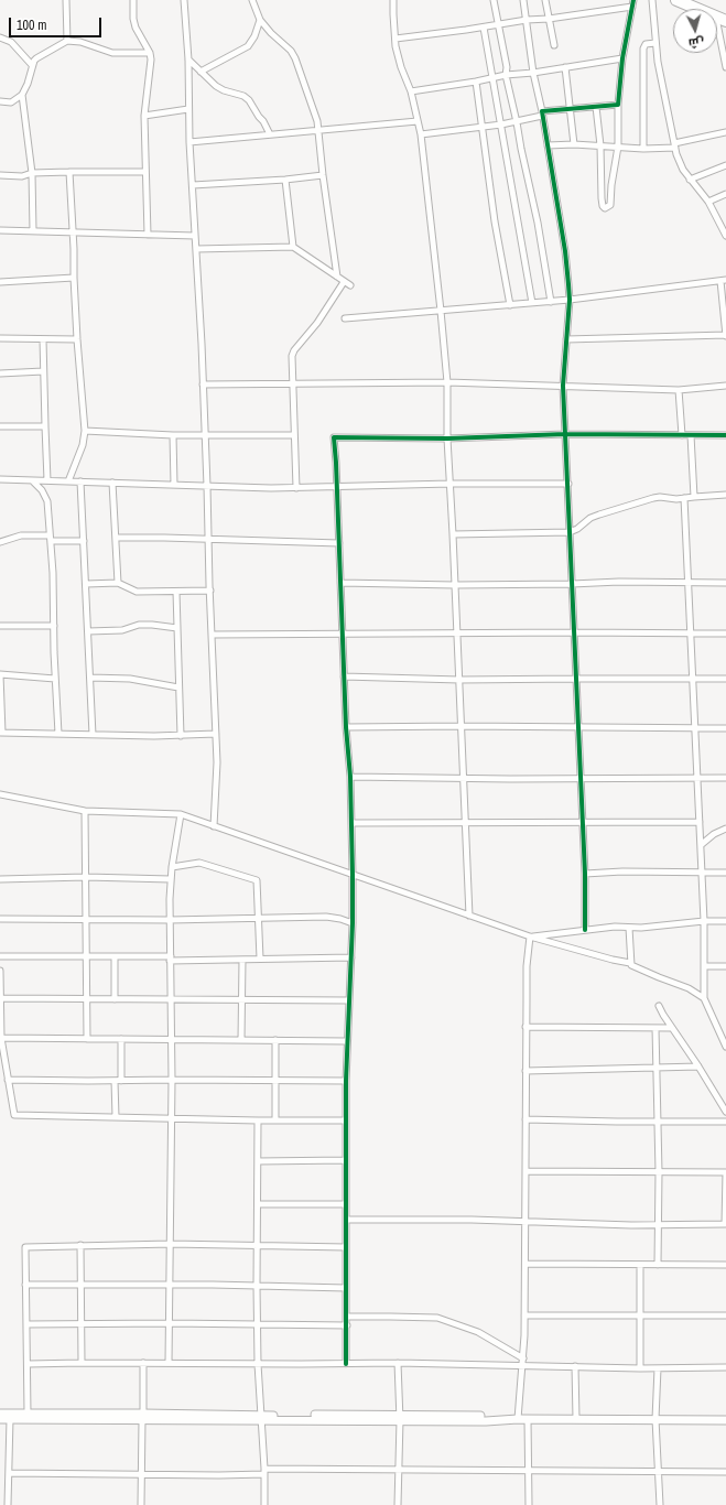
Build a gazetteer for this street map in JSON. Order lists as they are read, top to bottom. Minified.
{"scale_bar":"100 m","north":"bottom"}
